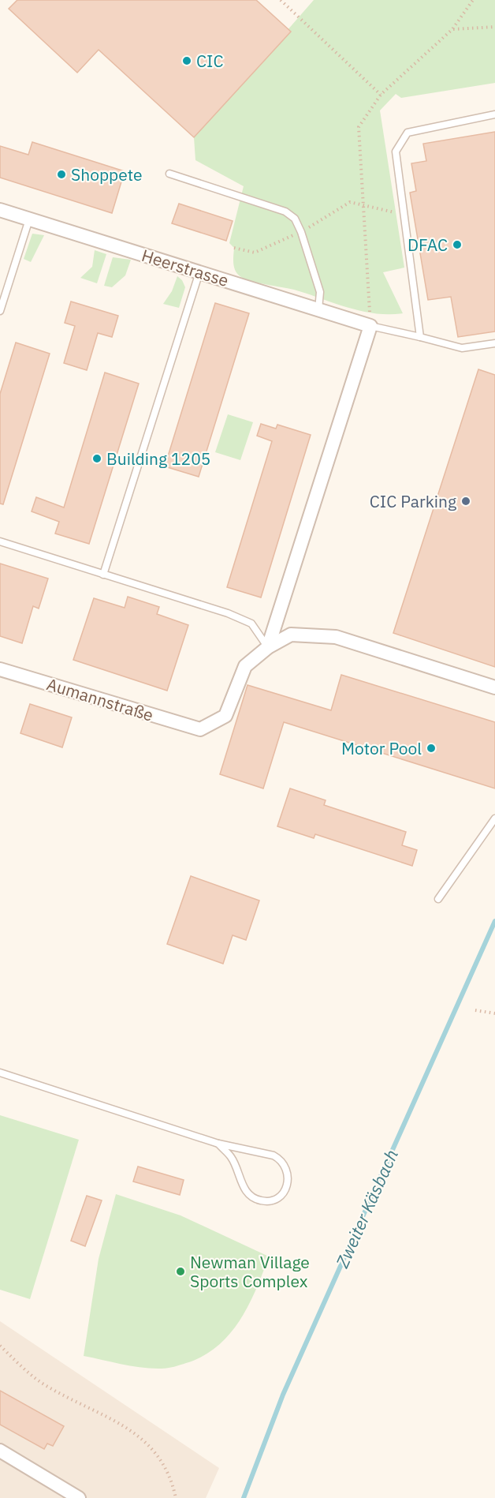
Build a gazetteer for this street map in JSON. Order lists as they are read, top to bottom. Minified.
{"streets":{"street":["Heerstrasse","Aumannstraße"]},"water":["Zweiter Käsbach"],"places":["CIC","Shoppete","DFAC","Building 1205","CIC Parking","Motor Pool","Newman Village Sports Complex"]}
